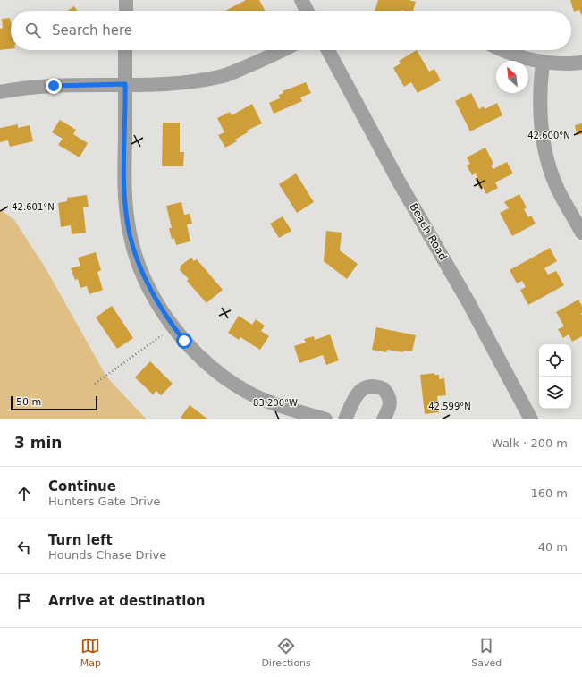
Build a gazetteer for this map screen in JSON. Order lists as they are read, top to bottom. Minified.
{"streets":{"street":["Beach Road"]},"scale_bar":"50 m","north":"top left","page":{"search":"Search here","scale":"50 m","heading":["3 min","Walk · 200 m"],"list":[["Continue","Hunters Gate Drive","160 m"],["Turn left","Hounds Chase Drive","40 m"],"Arrive at destination"],"nav":["Map","Directions","Saved"]},"coordinates":["42.600°N","42.601°N","83.200°W","42.599°N"]}
